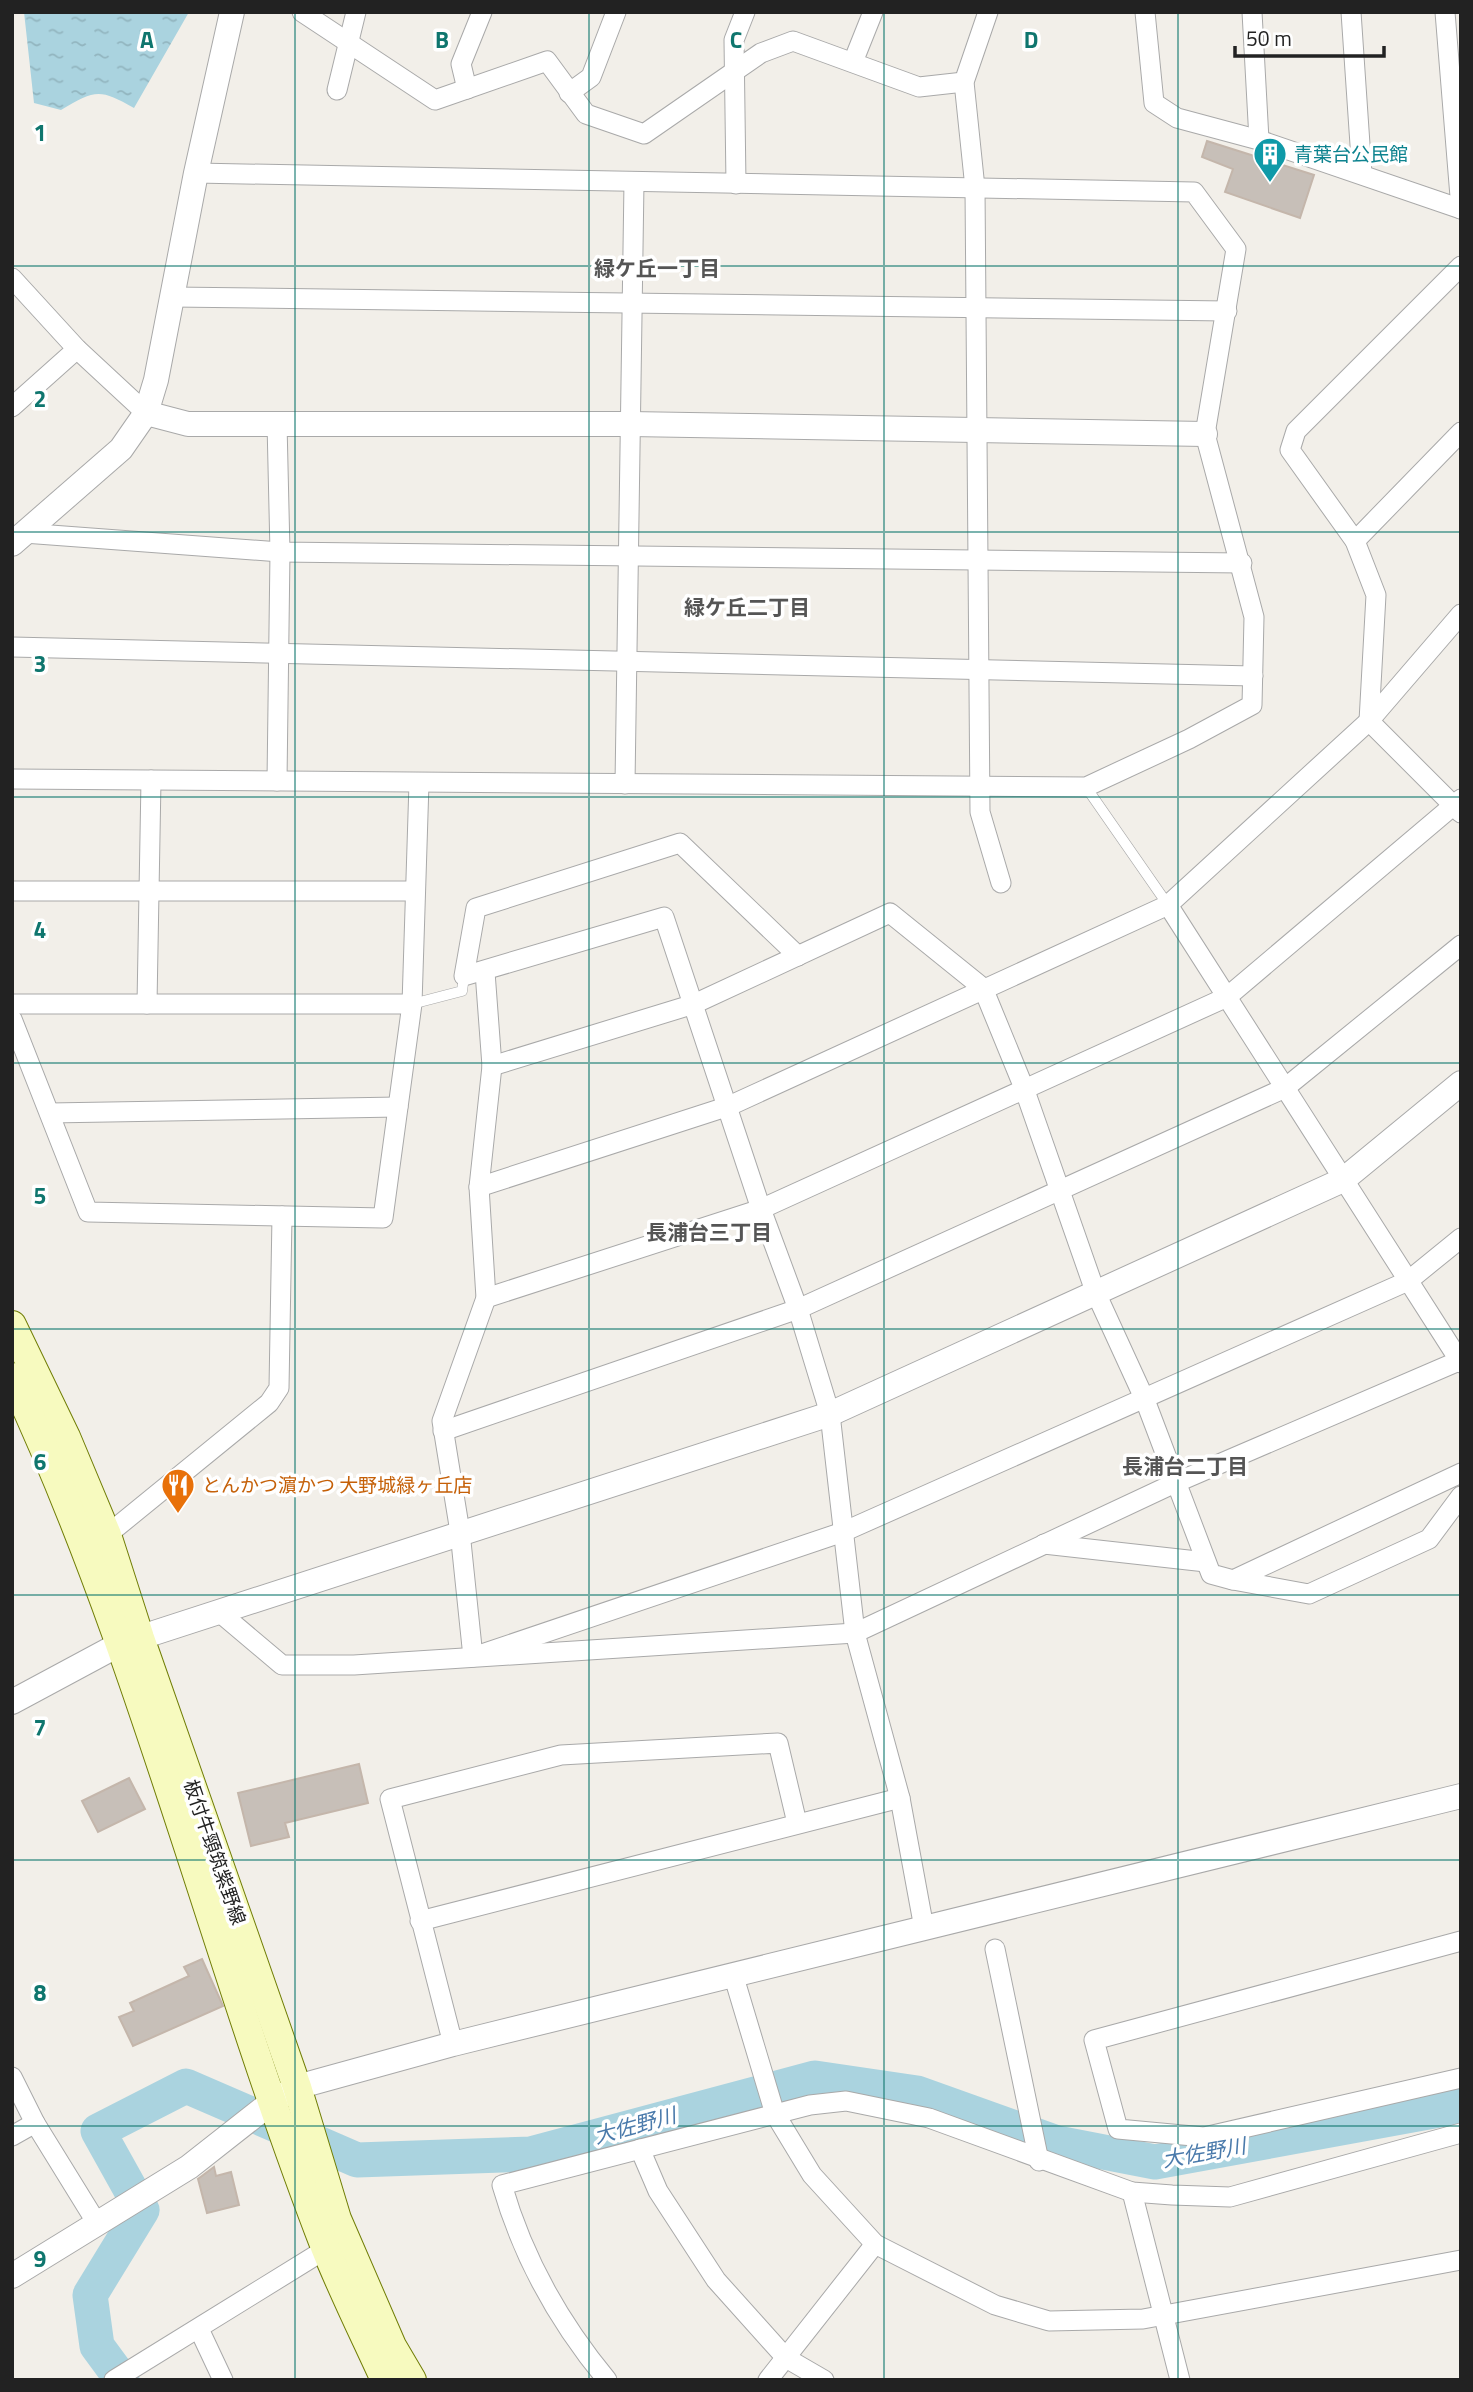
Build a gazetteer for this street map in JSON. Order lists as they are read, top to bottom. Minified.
{"streets":{"main road":["板付牛頸筑紫野線"]},"districts":["緑ケ丘一丁目","緑ケ丘二丁目","長浦台三丁目","長浦台二丁目"],"water":["大佐野川"],"places":{"building":["青葉台公民館"],"restaurant":["とんかつ濵かつ 大野城緑ヶ丘店"]},"scale_bar":"50 m","grid":{"columns":["A","B","C","D"],"rows":["1","2","3","4","5","6","7","8","9"]}}
